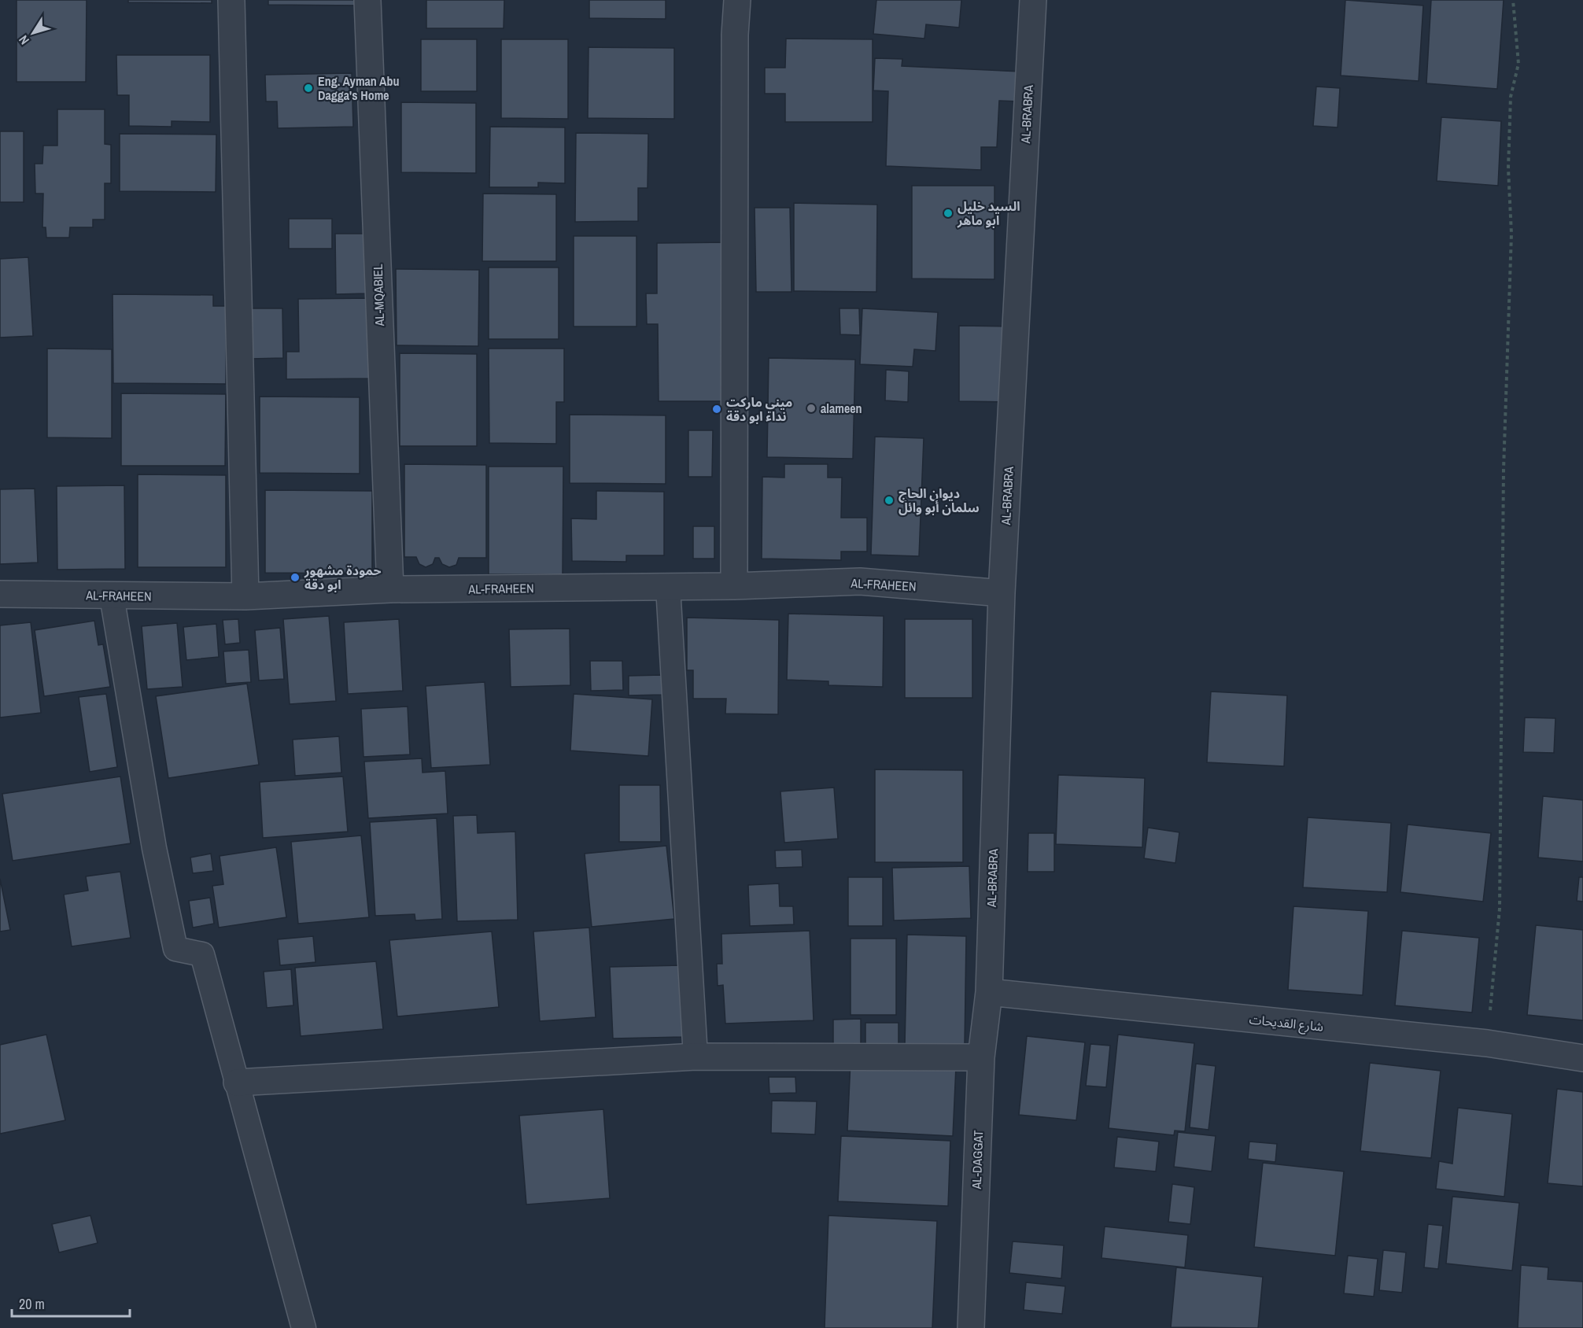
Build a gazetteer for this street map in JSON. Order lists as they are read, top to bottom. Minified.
{"streets":{"street":["AL-BRABRA","AL-MQABIEL","AL-FRAHEEN","شارع القديحات","AL-DAGGAT"]},"crossings":[["AL-BRABRA","AL-FRAHEEN"],["AL-BRABRA","شارع القديحات"],["AL-BRABRA","AL-DAGGAT"],["AL-MQABIEL","AL-FRAHEEN"],["شارع القديحات","AL-DAGGAT"]],"places":["Eng. Ayman Abu Dagga's Home","السيد خليل ابو ماهر","alameen","ميني ماركت نداء ابو دقة","ديوان الحاج سلمان أبو وائل","حمودة مشهور ابو دقة"],"scale_bar":"20 m","north":"bottom left"}
